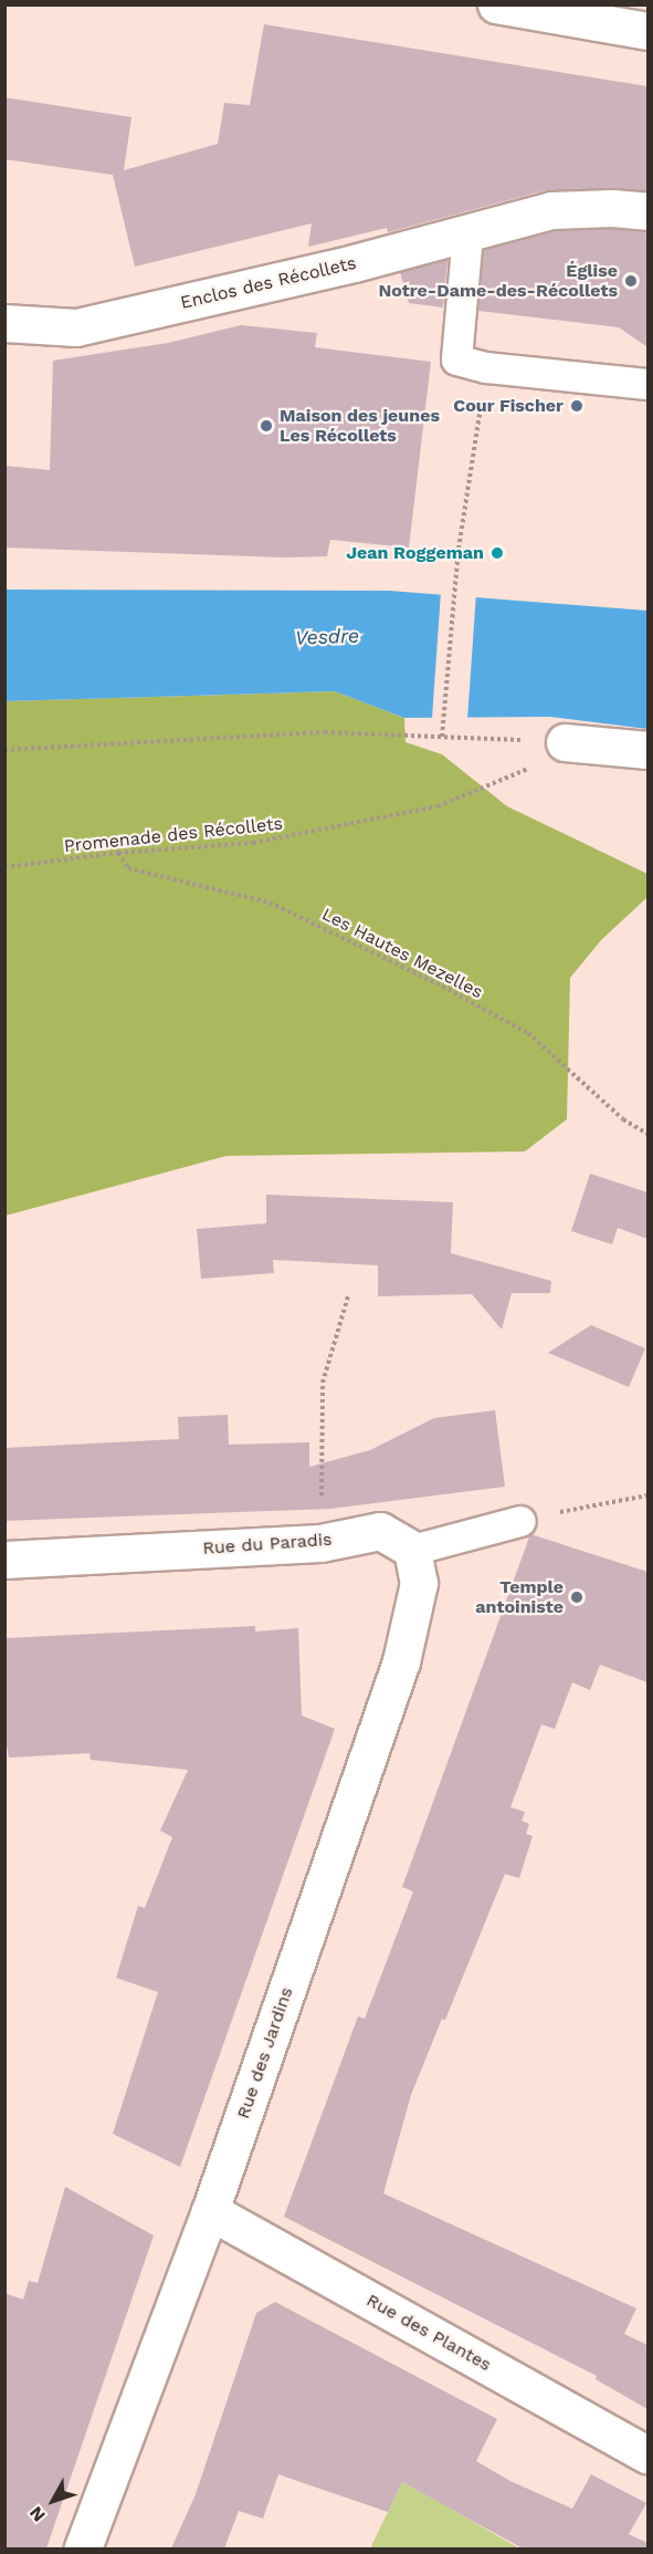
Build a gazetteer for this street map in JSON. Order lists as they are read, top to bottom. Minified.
{"streets":{"street":["Enclos des Récollets","Rue du Paradis","Rue des Jardins","Rue des Plantes"],"path":["Promenade des Récollets","Les Hautes Mezelles"]},"crossings":[["Promenade des Récollets","Les Hautes Mezelles"],["Rue du Paradis","Rue des Jardins"],["Rue des Jardins","Rue des Plantes"]],"water":["Vesdre"],"places":["Église Notre-Dame-des-Récollets","Cour Fischer","Maison des jeunes Les Récollets","Jean Roggeman","Temple antoiniste"],"north":"bottom left"}
